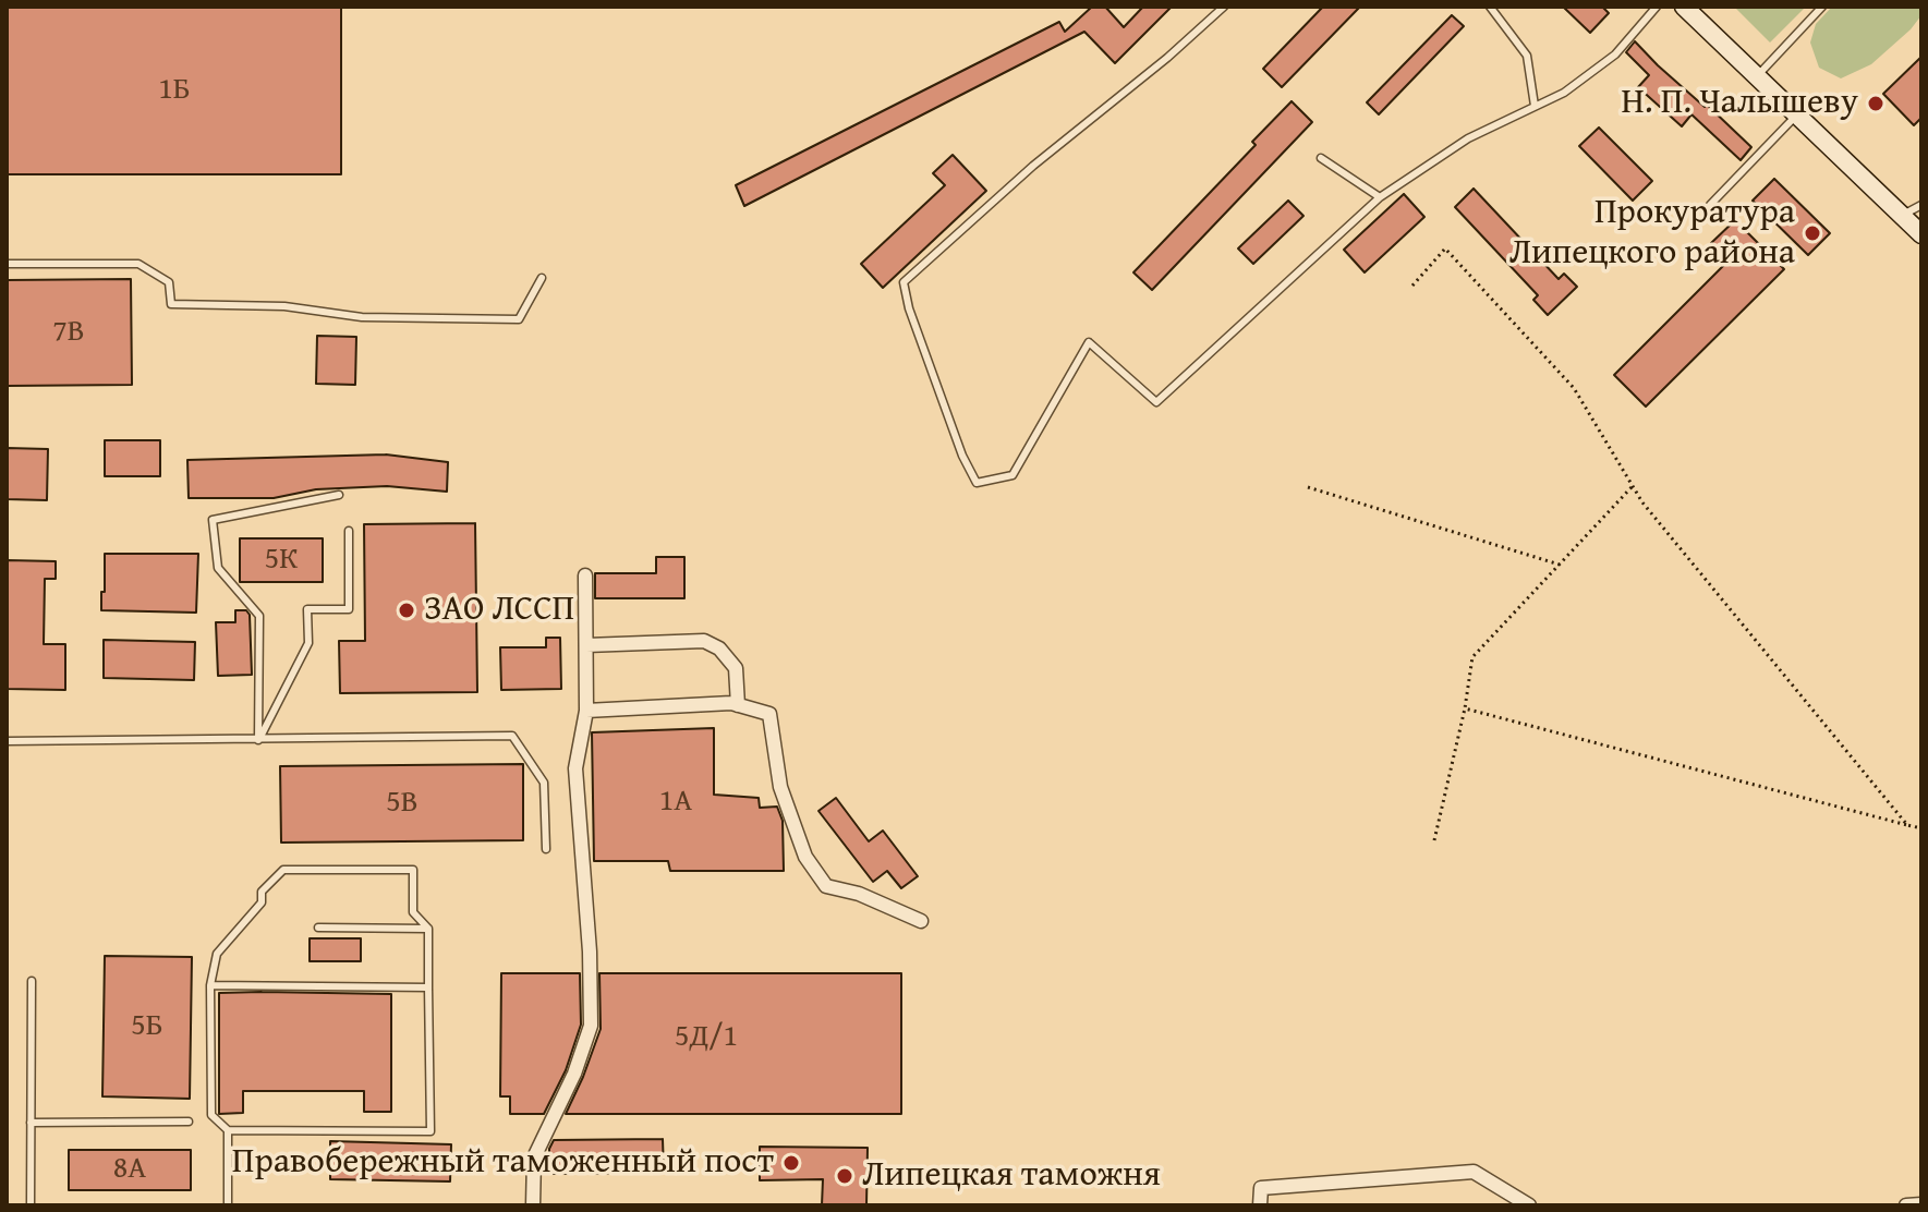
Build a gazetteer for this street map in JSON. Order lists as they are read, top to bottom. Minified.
{"places":["Н. П. Чалышеву","Прокуратура Липецкого района","ЗАО ЛССП","Правобережный таможенный пост","Липецкая таможня"],"house_numbers":["1Б","7В","5К","1А","5В","5Б","5Д/1","8А"]}
